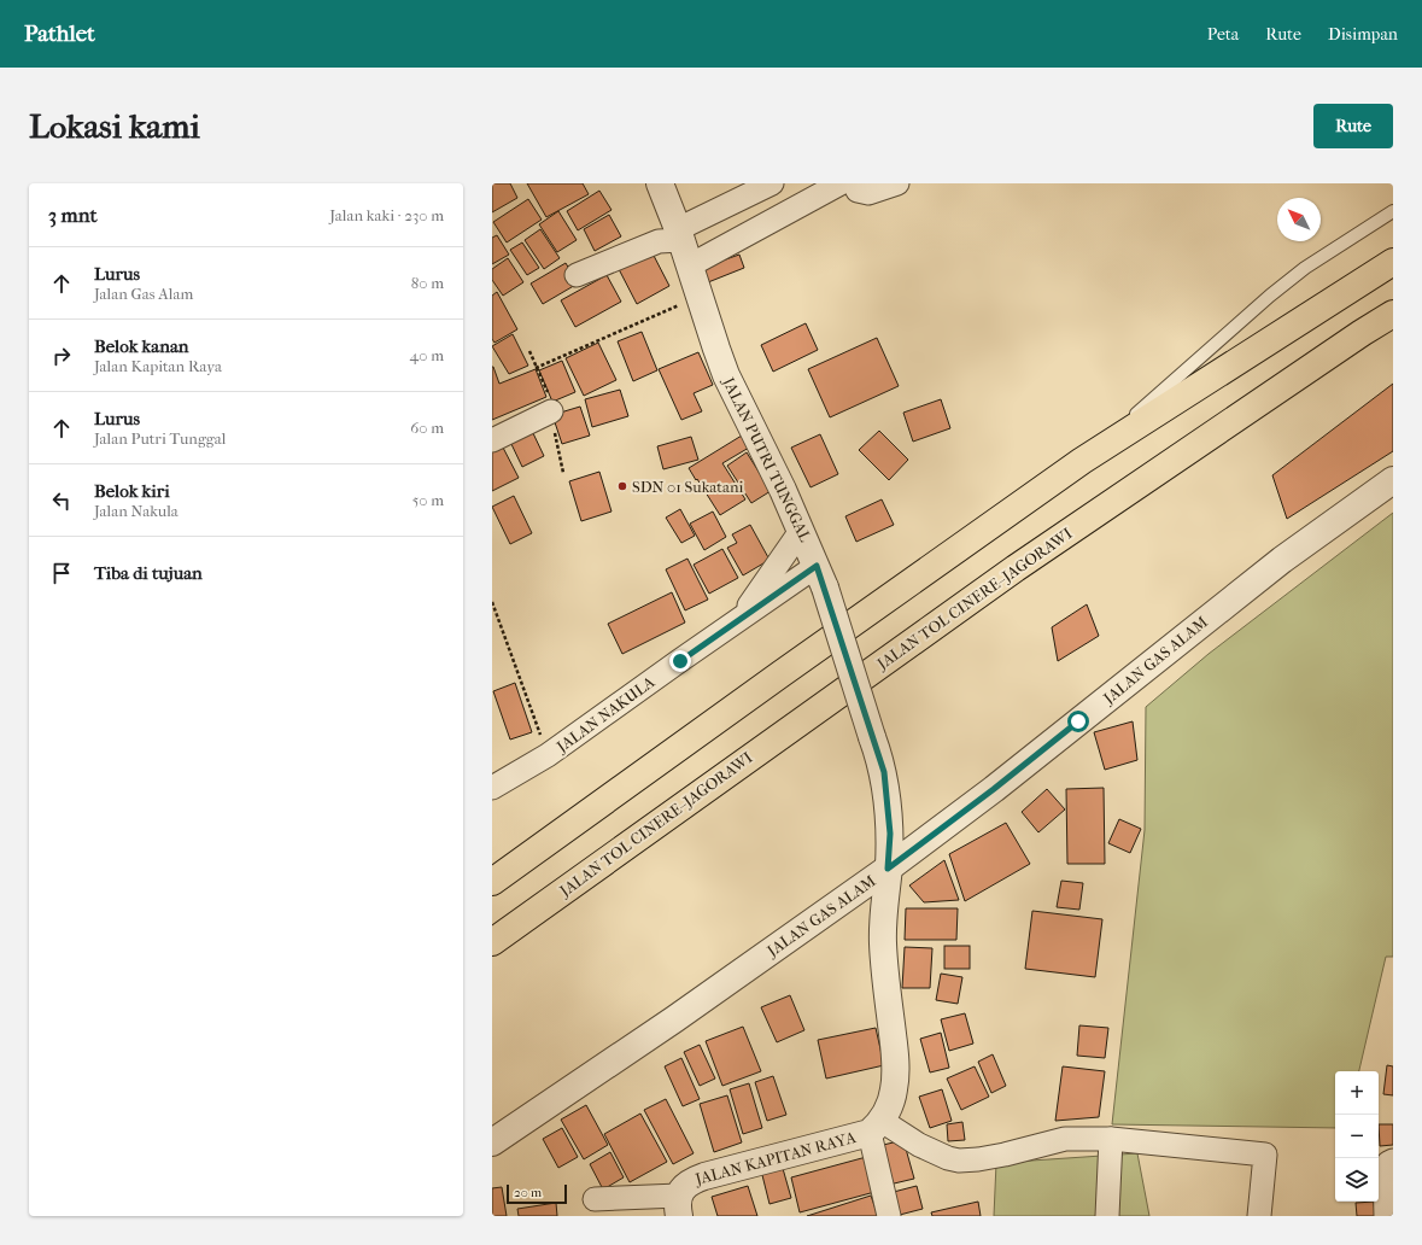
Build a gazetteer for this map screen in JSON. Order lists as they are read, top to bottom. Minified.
{"streets":{"highway":["JALAN TOL CINERE–JAGORAWI"],"street":["JALAN PUTRI TUNGGAL","JALAN GAS ALAM","JALAN NAKULA","JALAN KAPITAN RAYA"]},"crossings":[["JALAN PUTRI TUNGGAL","JALAN GAS ALAM"],["JALAN PUTRI TUNGGAL","JALAN NAKULA"]],"places":["SDN 01 Sukatani"],"scale_bar":"20 m","north":"top left","page":{"header":"Pathlet","nav":["Peta","Rute","Disimpan"],"buttons":"Rute","title":"Lokasi kami","heading":["3 mnt","Jalan kaki · 230 m"],"list":[["Lurus","Jalan Gas Alam","80 m"],["Belok kanan","Jalan Kapitan Raya","40 m"],["Lurus","Jalan Putri Tunggal","60 m"],["Belok kiri","Jalan Nakula","50 m"],"Tiba di tujuan"],"map_buttons":["+","−"],"scale":"20 m"}}
